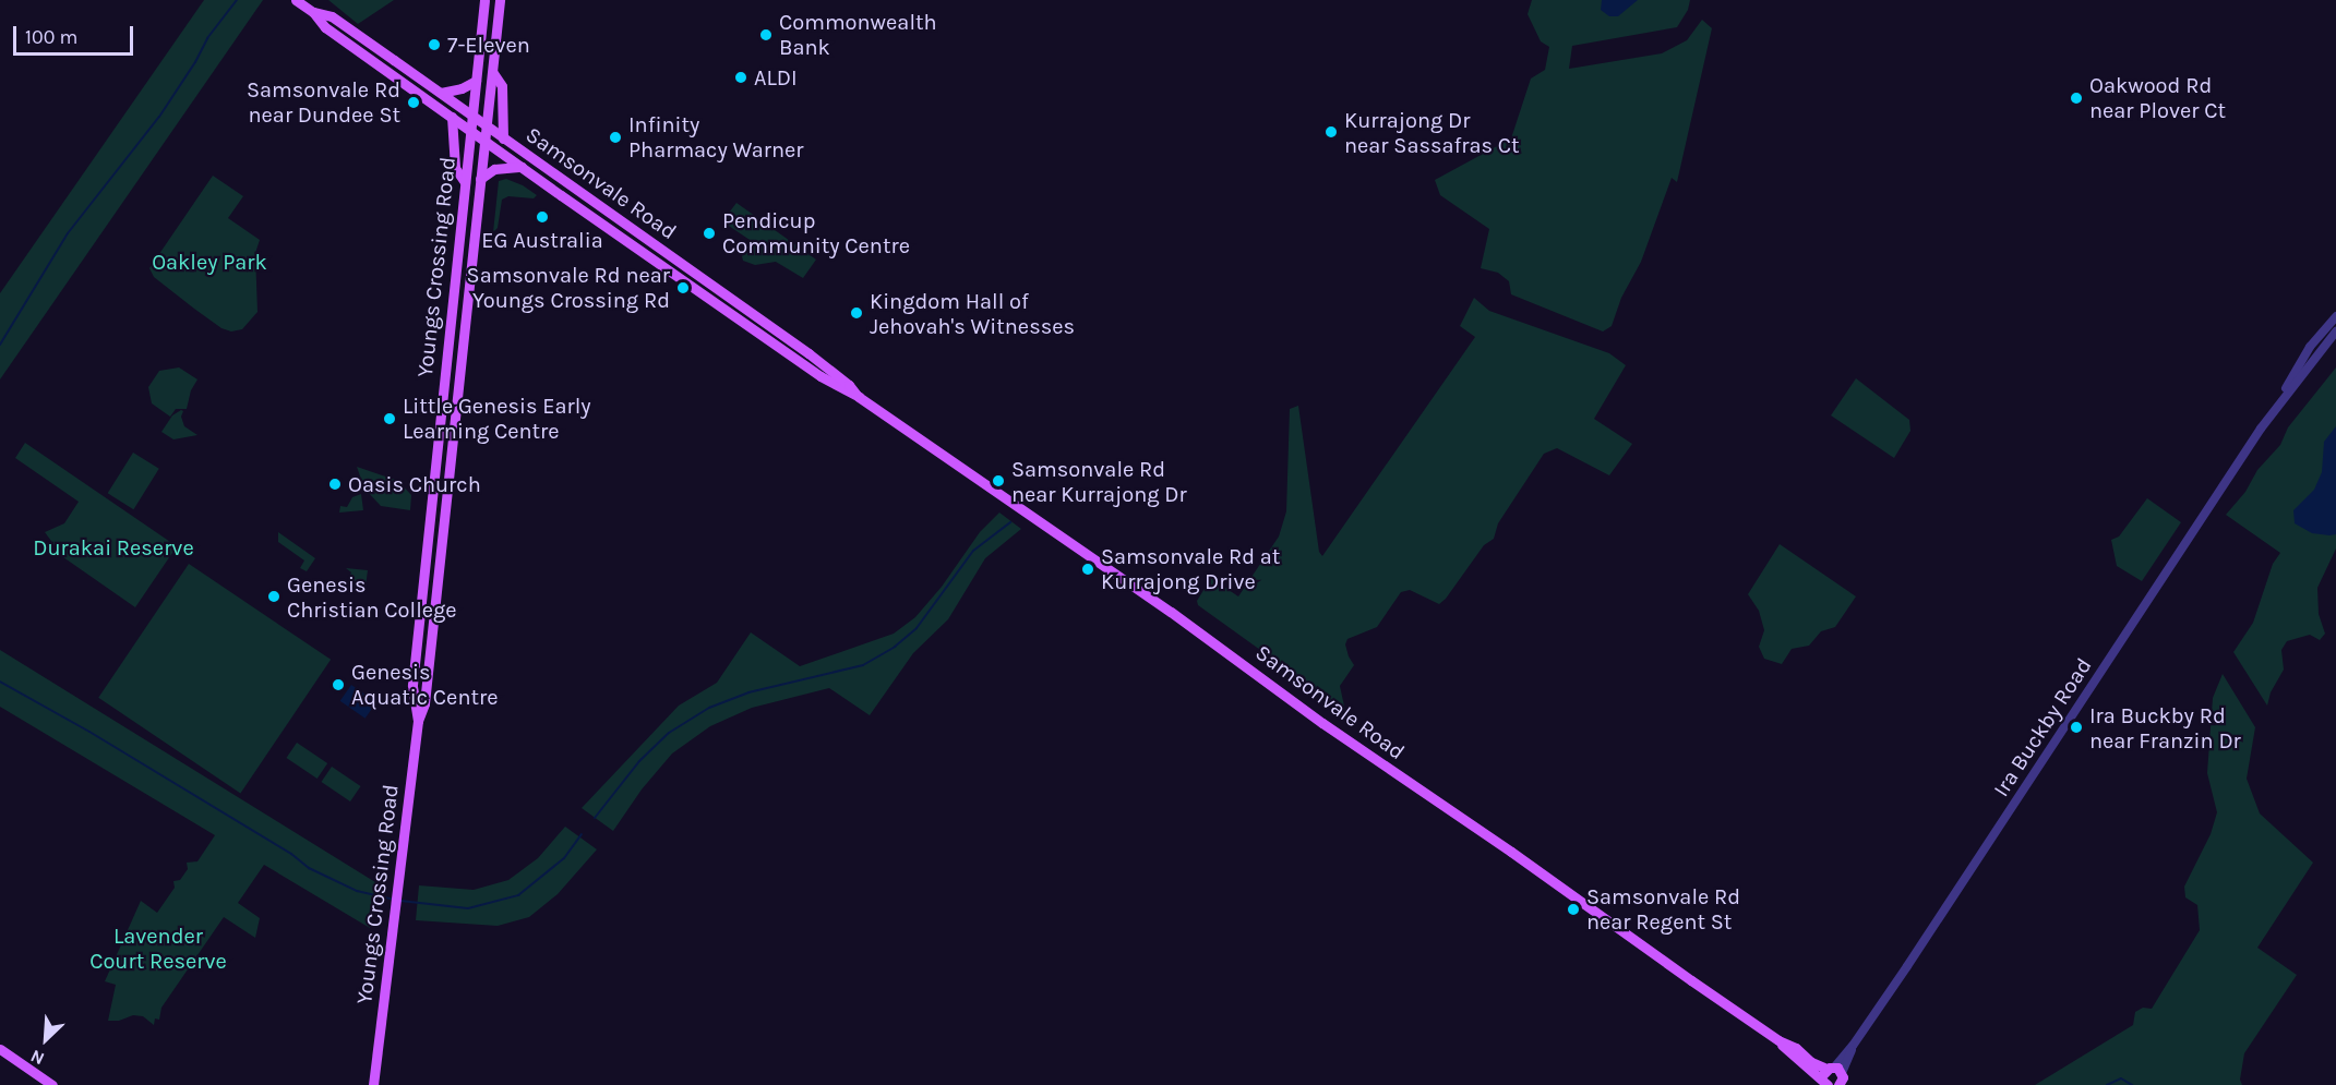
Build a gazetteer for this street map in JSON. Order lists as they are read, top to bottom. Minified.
{"streets":{"main road":["Samsonvale Road","Youngs Crossing Road"],"street":["Ira Buckby Road"]},"crossings":[["Samsonvale Road","Youngs Crossing Road"],["Samsonvale Road","Ira Buckby Road"]],"parks":["Oakley Park","Durakai Reserve","Lavender Court Reserve"],"places":["Commonwealth Bank","7-Eleven","ALDI","Oakwood Rd near Plover Ct","Samsonvale Rd near Dundee St","Kurrajong Dr near Sassafras Ct","Infinity Pharmacy Warner","EG Australia","Pendicup Community Centre","Samsonvale Rd near Youngs Crossing Rd","Kingdom Hall of Jehovah's Witnesses","Little Genesis Early Learning Centre","Samsonvale Rd near Kurrajong Dr","Oasis Church","Samsonvale Rd at Kurrajong Drive","Genesis Christian College","Genesis Aquatic Centre","Ira Buckby Rd near Franzin Dr","Samsonvale Rd near Regent St"],"scale_bar":"100 m","north":"bottom left"}
